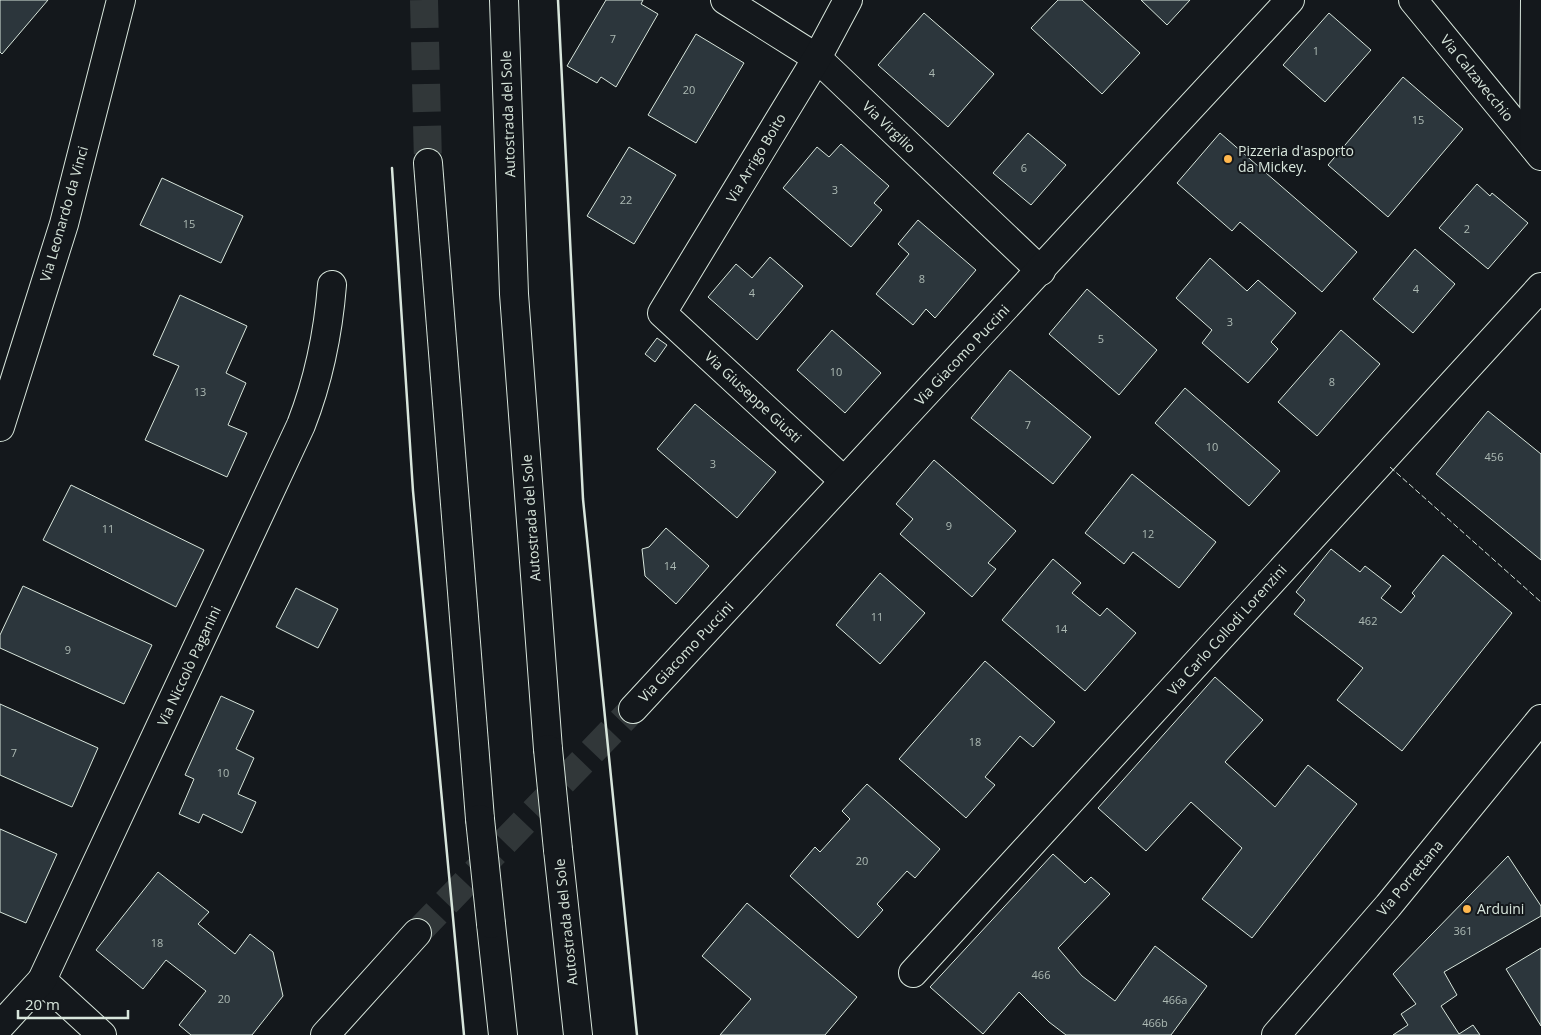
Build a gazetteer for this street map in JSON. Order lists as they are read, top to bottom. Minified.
{"streets":{"main road":["Via Calzavecchio","Autostrada del Sole","Via Virgilio","Via Arrigo Boito","Via Leonardo da Vinci","Via Giacomo Puccini","Via Giuseppe Giusti","Via Carlo Collodi Lorenzini","Via Niccolò Paganini","Via Porrettana"]},"crossings":[["Via Virgilio","Via Arrigo Boito"],["Via Virgilio","Via Giacomo Puccini"],["Via Arrigo Boito","Via Giuseppe Giusti"],["Via Giacomo Puccini","Via Giuseppe Giusti"]],"places":["Pizzeria d'asporto da Mickey.","Arduini"],"house_numbers":["7","1","4","20","15","6","3","22","15","2","8","4","4","3","5","10","8","13","7","10","456","3","9","11","12","14","11","462","14","9","18","7","10","20","361","18","466","20","466a","466b"],"scale_bar":"20 m"}
